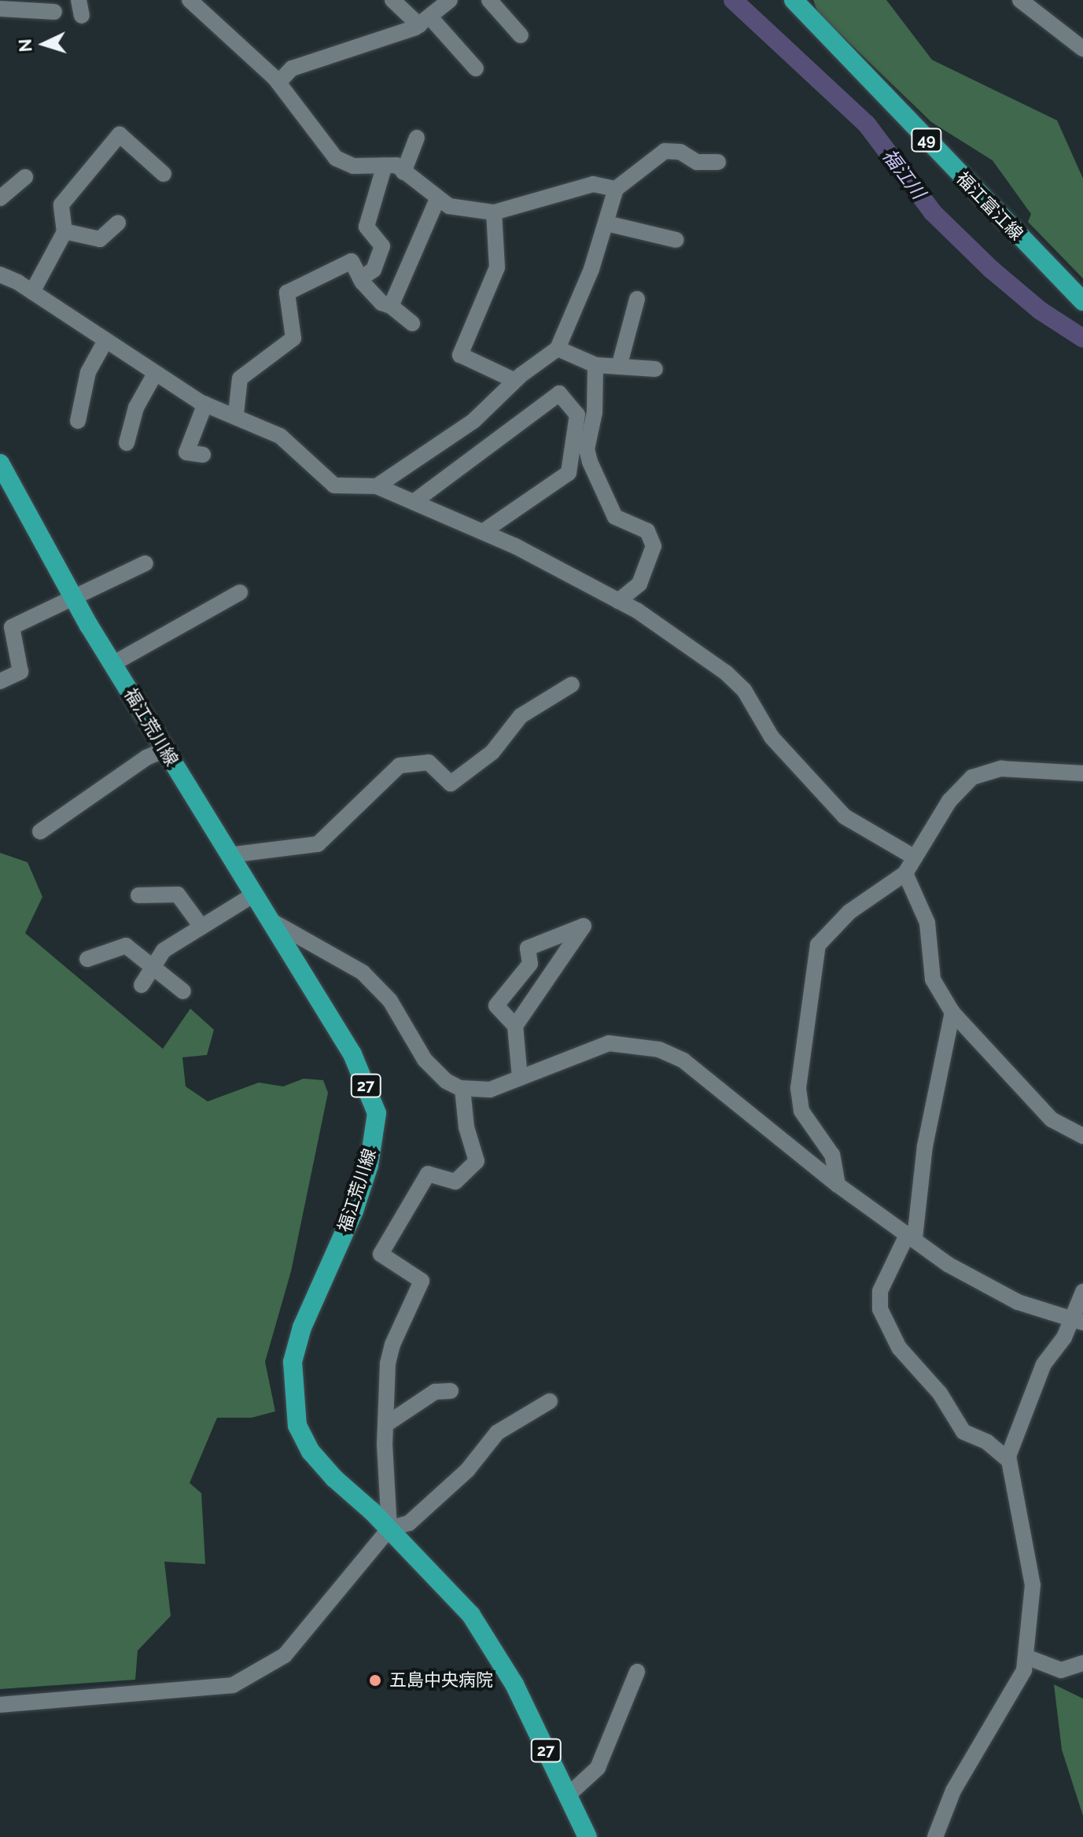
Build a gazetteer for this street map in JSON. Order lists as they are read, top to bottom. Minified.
{"streets":{"main road":["49","福江富江線","福江荒川線","27"]},"water":["福江川"],"places":["五島中央病院"],"north":"left"}
